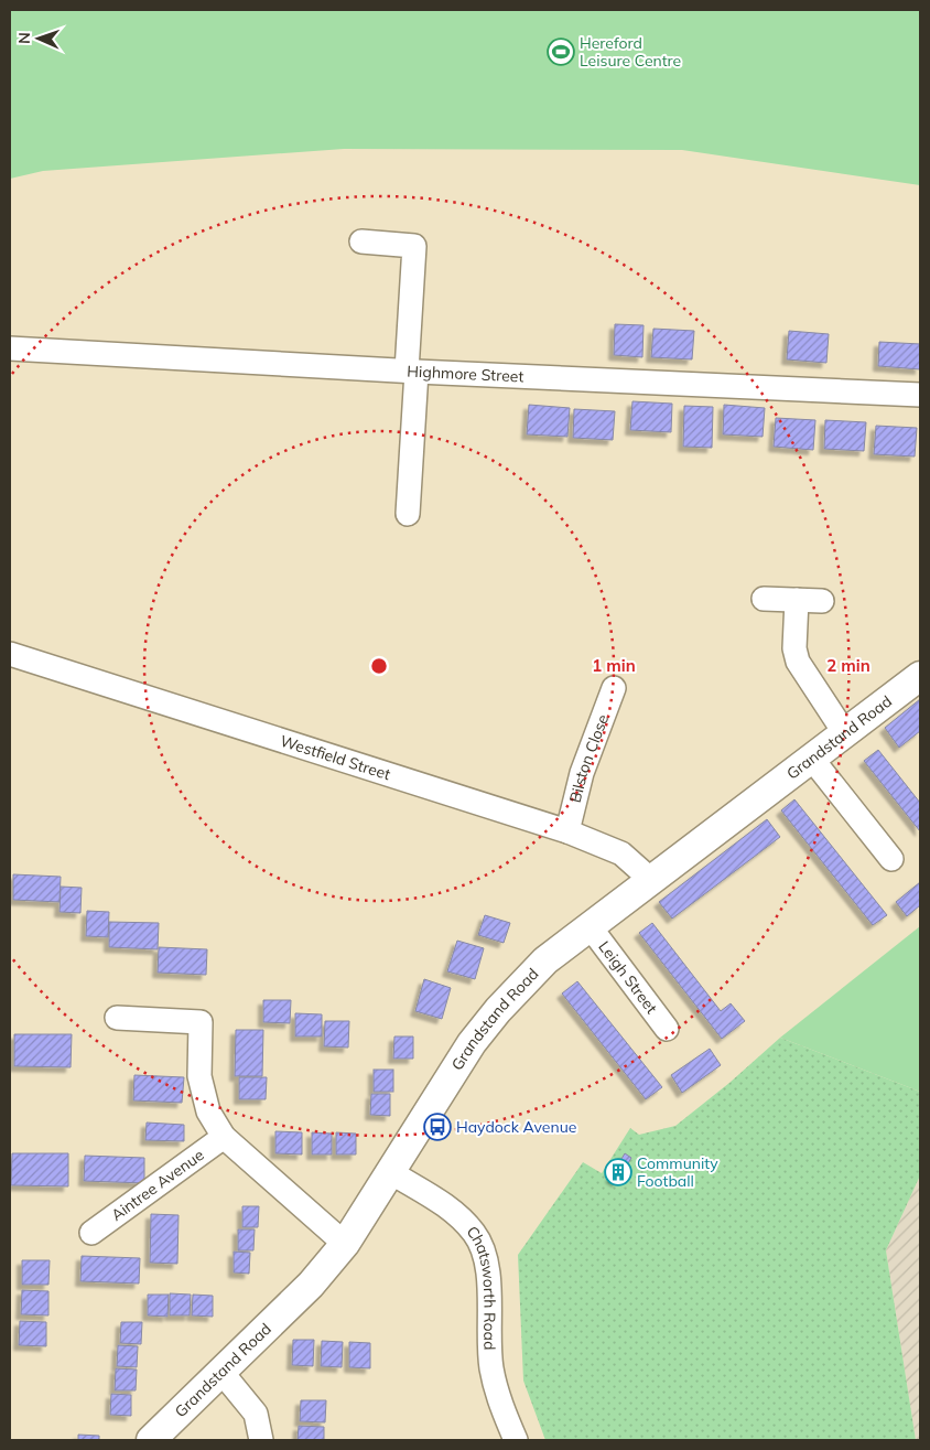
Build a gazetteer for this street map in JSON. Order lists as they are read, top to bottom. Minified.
{"streets":{"street":["Highmore Street","Grandstand Road","Westfield Street","Bilston Close","Leigh Street","Aintree Avenue","Chatsworth Road"]},"crossings":[["Grandstand Road","Westfield Street"],["Grandstand Road","Leigh Street"],["Grandstand Road","Chatsworth Road"],["Westfield Street","Bilston Close"]],"places":{"sports":["Hereford Leisure Centre"],"bus stop":["Haydock Avenue"],"building":["Community Football"]},"north":"left","rings":["1 min","2 min"]}
